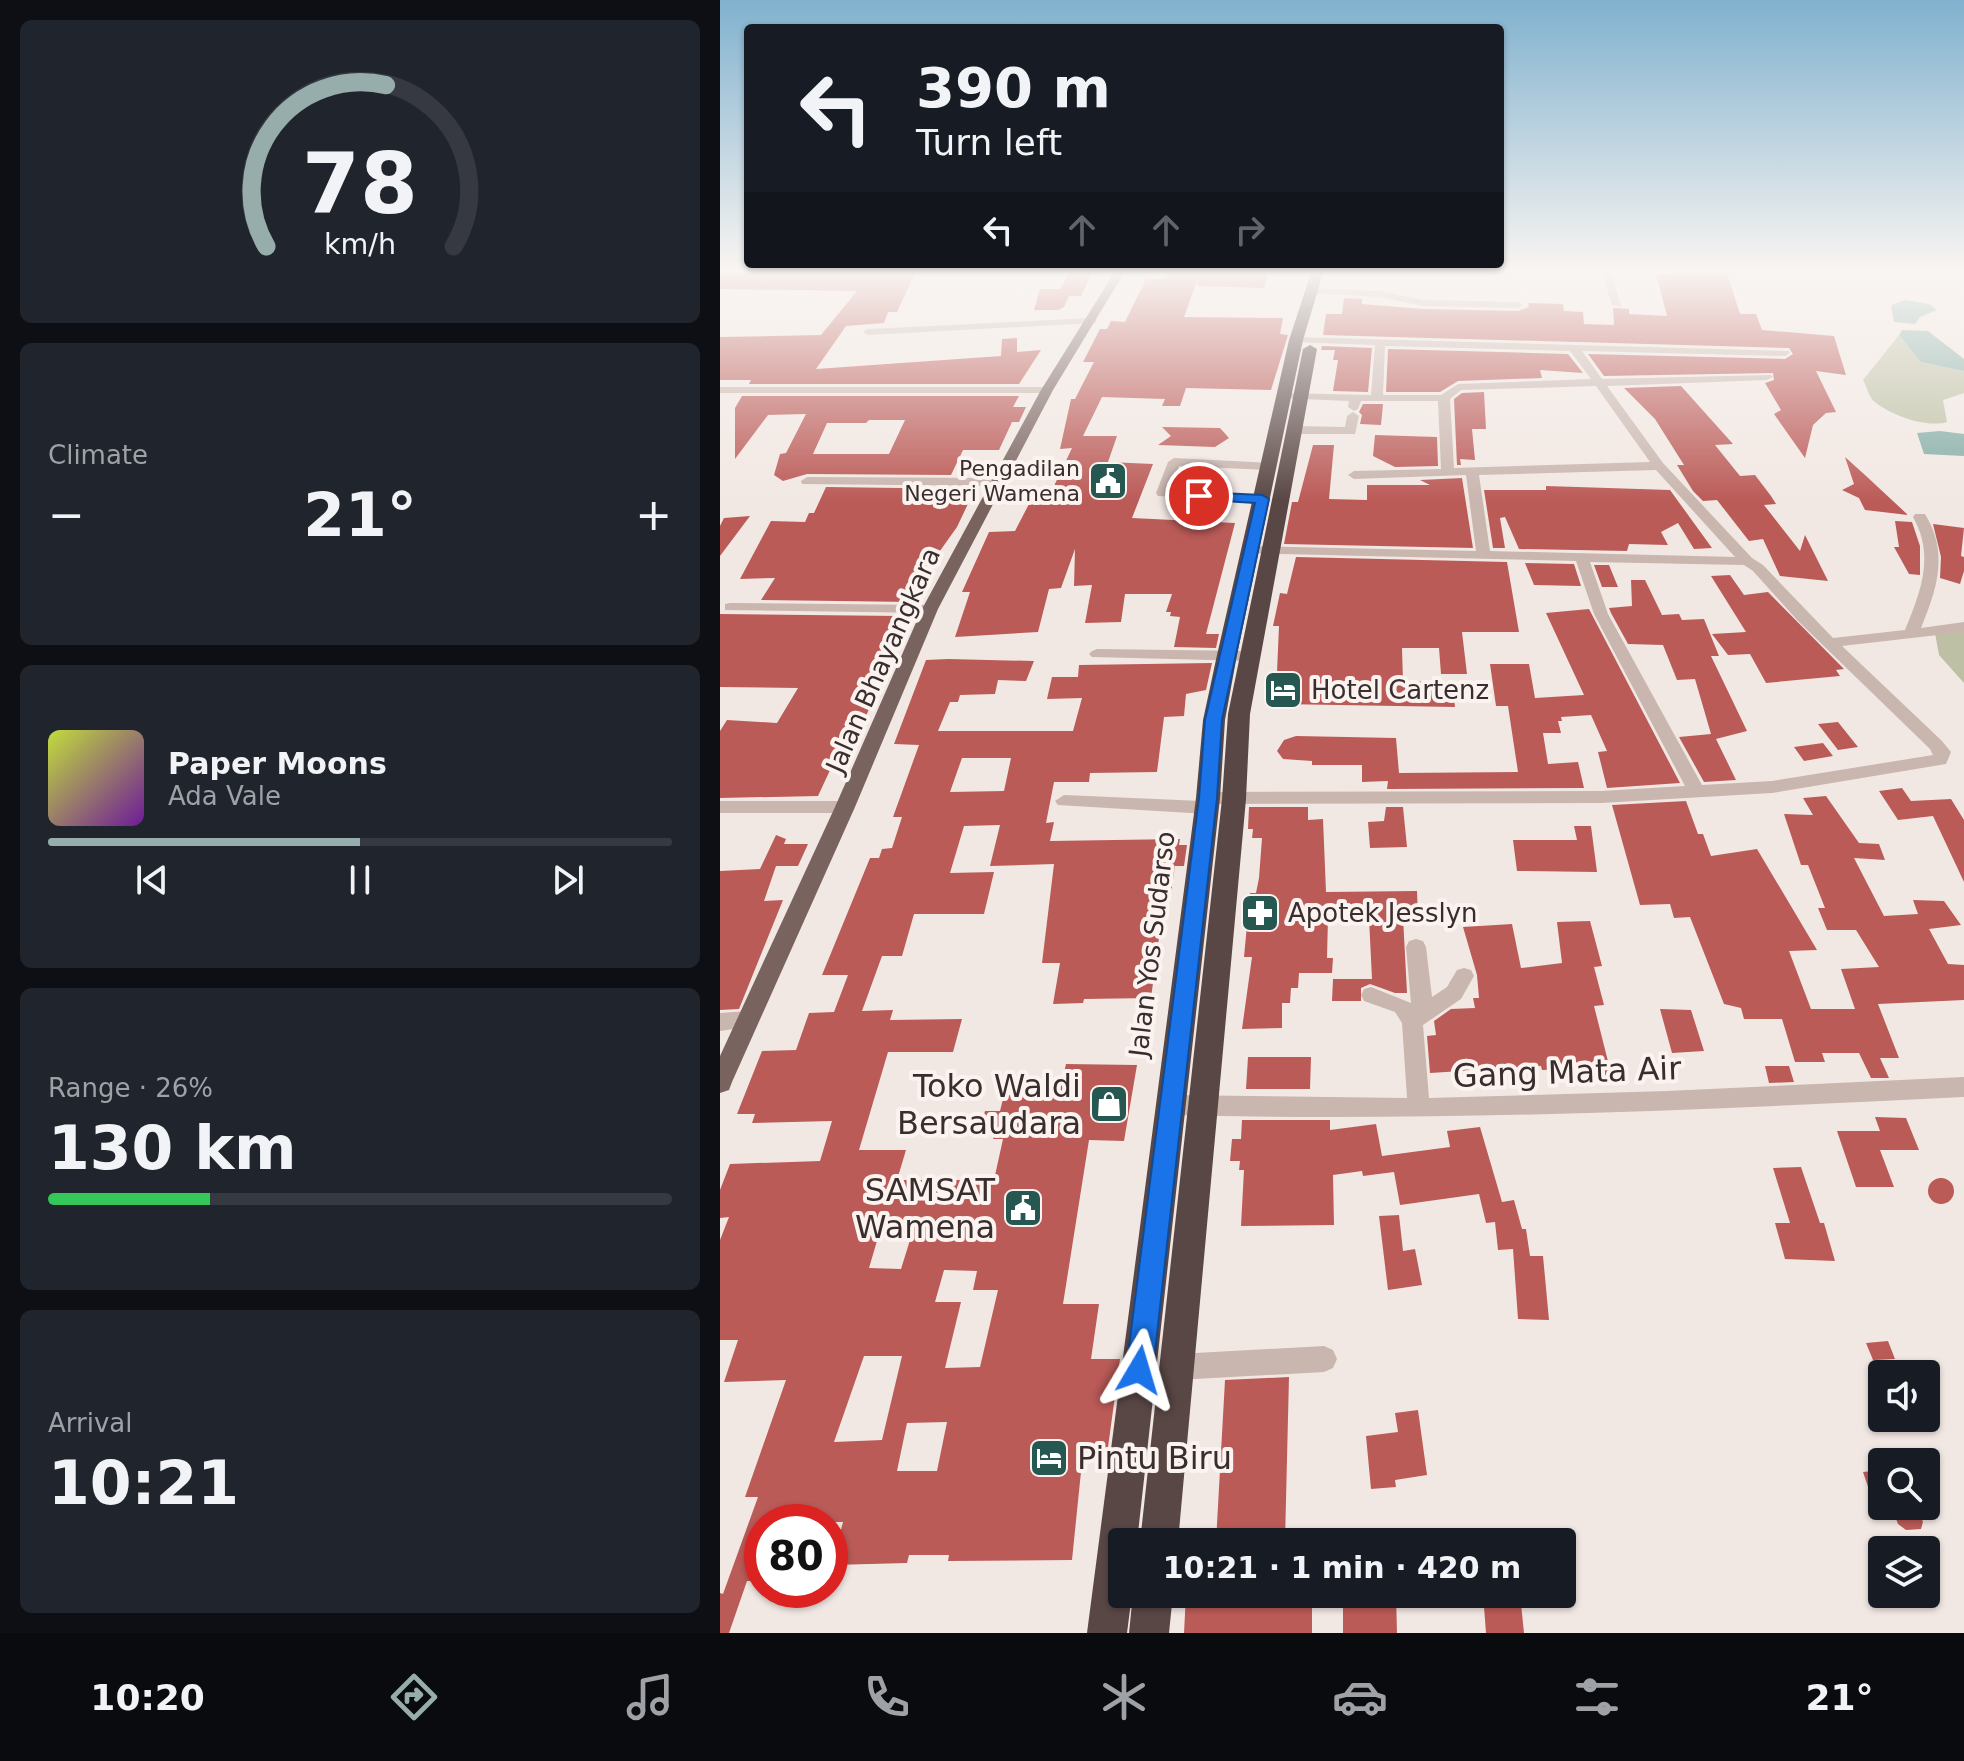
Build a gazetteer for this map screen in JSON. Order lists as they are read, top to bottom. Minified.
{"streets":{"highway":["Jalan Yos Sudarso"],"main road":["Jalan Bhayangkara"],"street":["Gang Mata Air"]},"crossings":[["Jalan Yos Sudarso","Gang Mata Air"]],"places":{"public building":["Pengadilan Negeri Wamena","SAMSAT Wamena"],"hotel":["Hotel Cartenz","Pintu Biru"],"pharmacy":["Apotek Jesslyn"],"shop":["Toko Waldi Bersaudara"]},"page":{"turn":["390 m","Turn left"],"tile":["Climate",["Range · 26%","130 km"],["Arrival","10:21"]],"heat":["−","21°","+"],"song":["Paper Moons","Ada Vale"],"limit":"80","trip":"10:21 · 1 min · 420 m","tabs":["10:20","21°"],"gauge":["78","km/h"]}}
